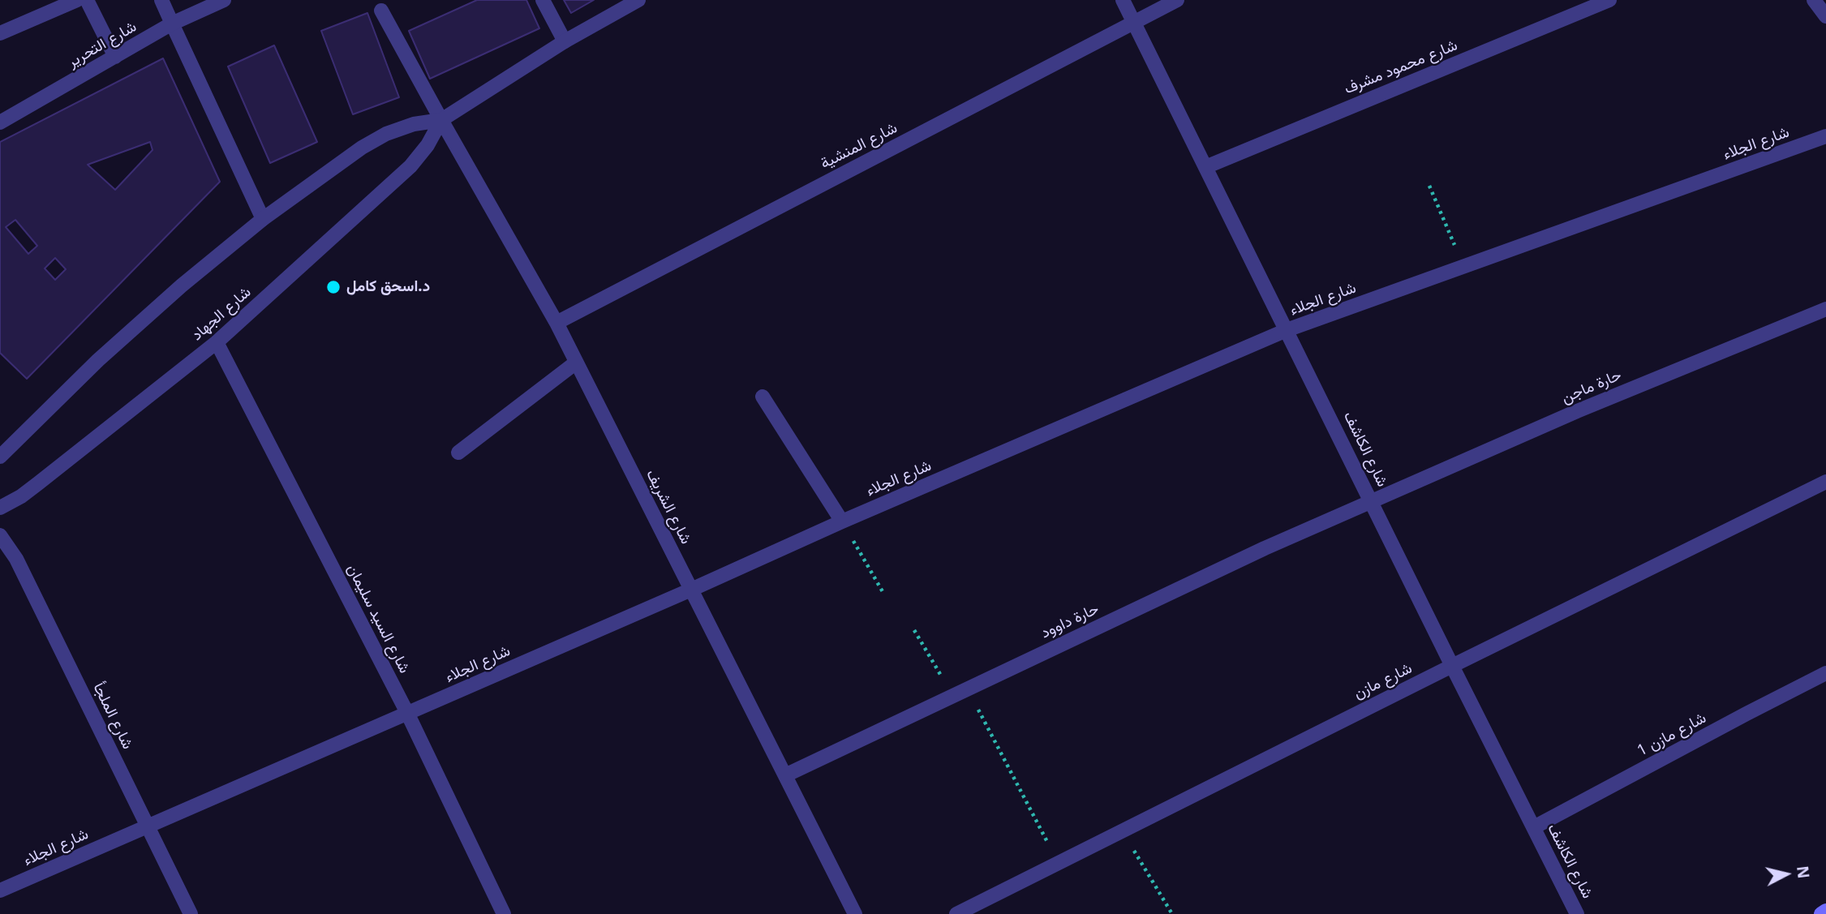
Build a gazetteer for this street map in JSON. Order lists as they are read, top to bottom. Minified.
{"streets":{"street":["شارع التحرير","شارع محمود مشرف","شارع الجلاء","شارع المنشية","شارع الجهاد","حارة ماجن","شارع الكاشف","شارع الشريف","شارع السيد سليمان","حارة داوود","شارع مازن","شارع الملجأ","شارع مازن 1"]},"crossings":[["شارع محمود مشرف","شارع الكاشف"],["شارع الجلاء","شارع الكاشف"],["شارع الجلاء","شارع الشريف"],["شارع الجلاء","شارع السيد سليمان"],["شارع الجلاء","شارع الملجأ"],["شارع المنشية","شارع الكاشف"],["شارع المنشية","شارع الشريف"],["شارع الجهاد","شارع الشريف"],["شارع الجهاد","شارع السيد سليمان"],["حارة ماجن","شارع الكاشف"],["حارة ماجن","حارة داوود"],["شارع الكاشف","حارة داوود"],["شارع الكاشف","شارع مازن"],["شارع الكاشف","شارع مازن 1"],["شارع الشريف","حارة داوود"]],"places":["د.اسحق كامل"],"north":"right"}
